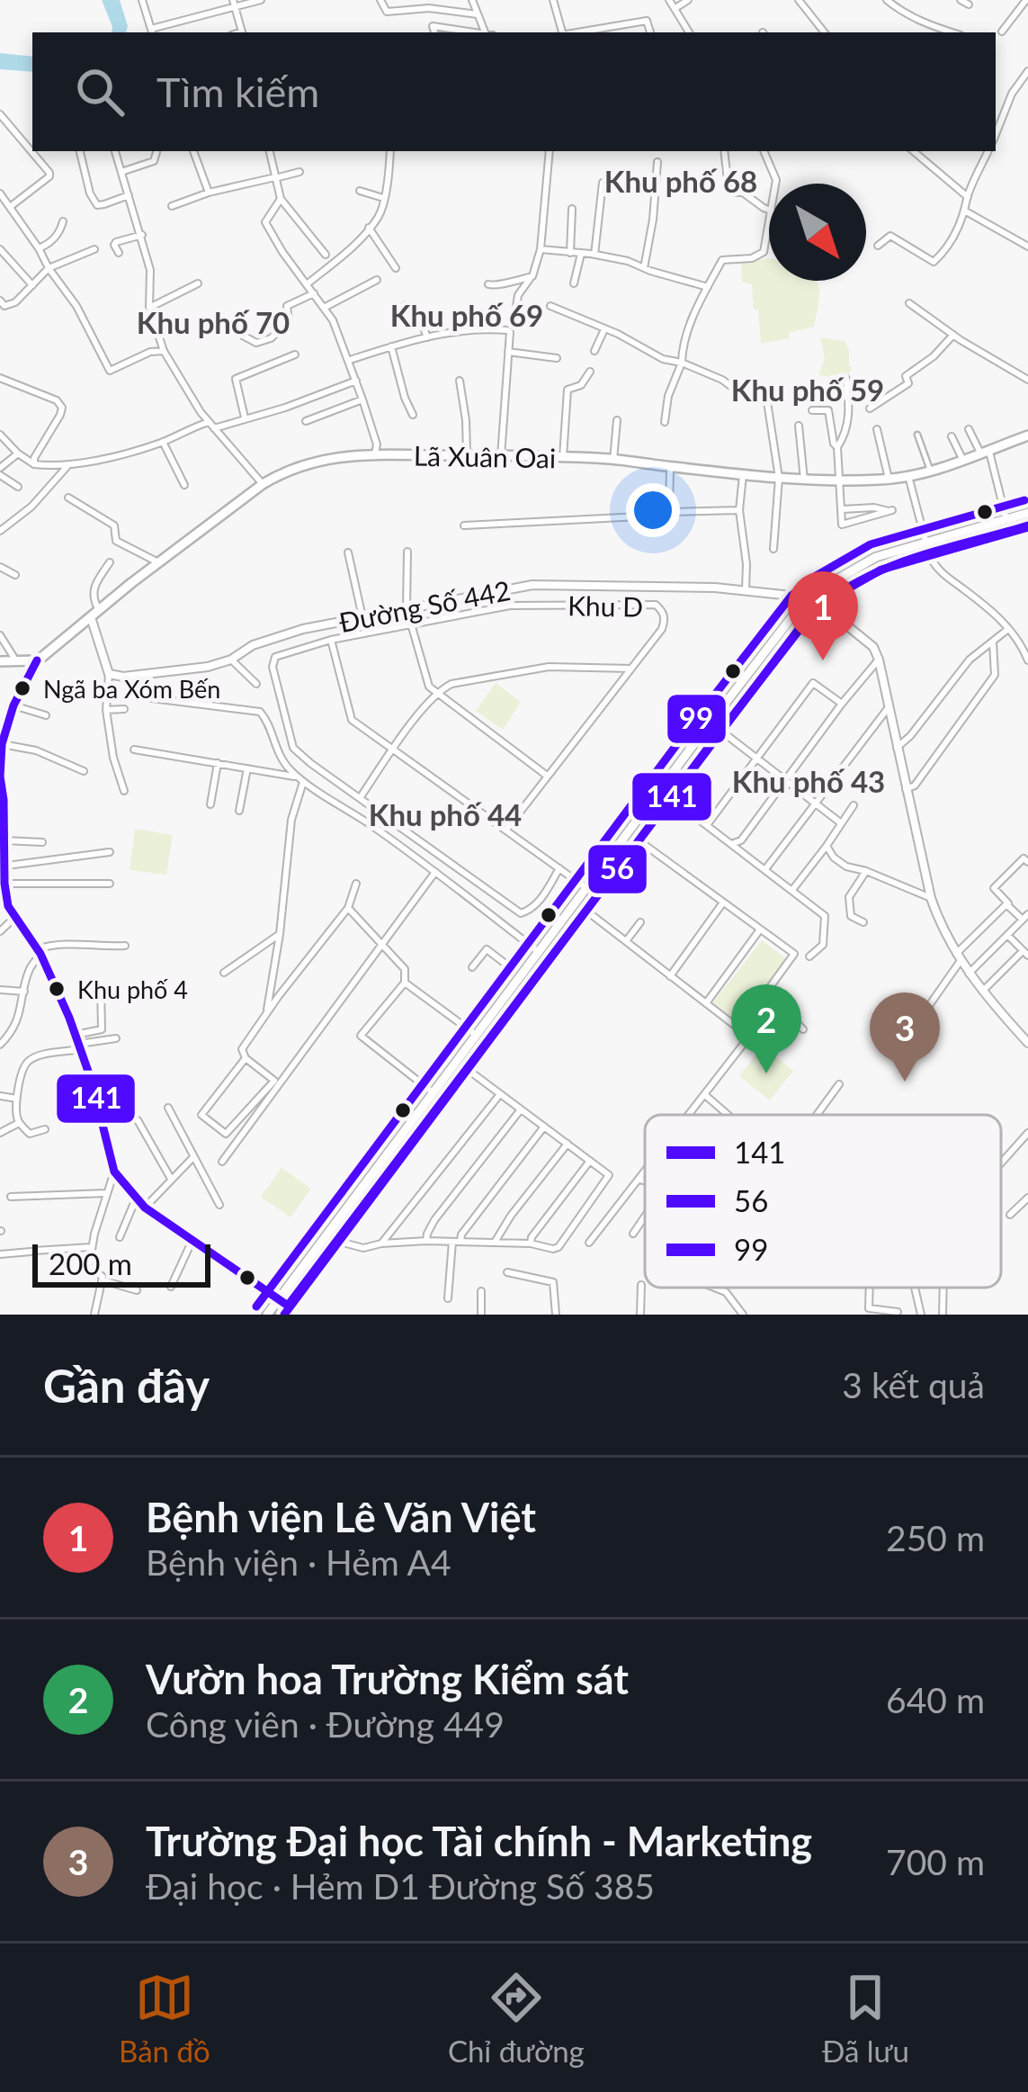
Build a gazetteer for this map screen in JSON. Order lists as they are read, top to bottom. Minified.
{"streets":{"main road":["Lã Xuân Oai"],"street":["Đường Số 442","Khu D"]},"districts":["Khu phố 68","Khu phố 69","Khu phố 70","Khu phố 59","Khu phố 43","Khu phố 44"],"places":["Ngã ba Xóm Bến","Khu phố 4"],"lines":["transit line 99","transit line 141","transit line 56"],"legend":["141","56","99"],"scale_bar":"200 m","north":"bottom right","page":{"search":"Tìm kiếm","pins":["1","2","3"],"scale":"200 m","heading":["Gần đây","3 kết quả"],"list":[{"mark":"1","name":"Bệnh viện Lê Văn Việt","note":"Bệnh viện · Hẻm A4","value":"250 m"},{"mark":"2","name":"Vườn hoa Trường Kiểm sát","note":"Công viên · Đường 449","value":"640 m"},{"mark":"3","name":"Trường Đại học Tài chính - Marketing","note":"Đại học · Hẻm D1 Đường Số 385","value":"700 m"}],"nav":["Bản đồ","Chỉ đường","Đã lưu"]}}
